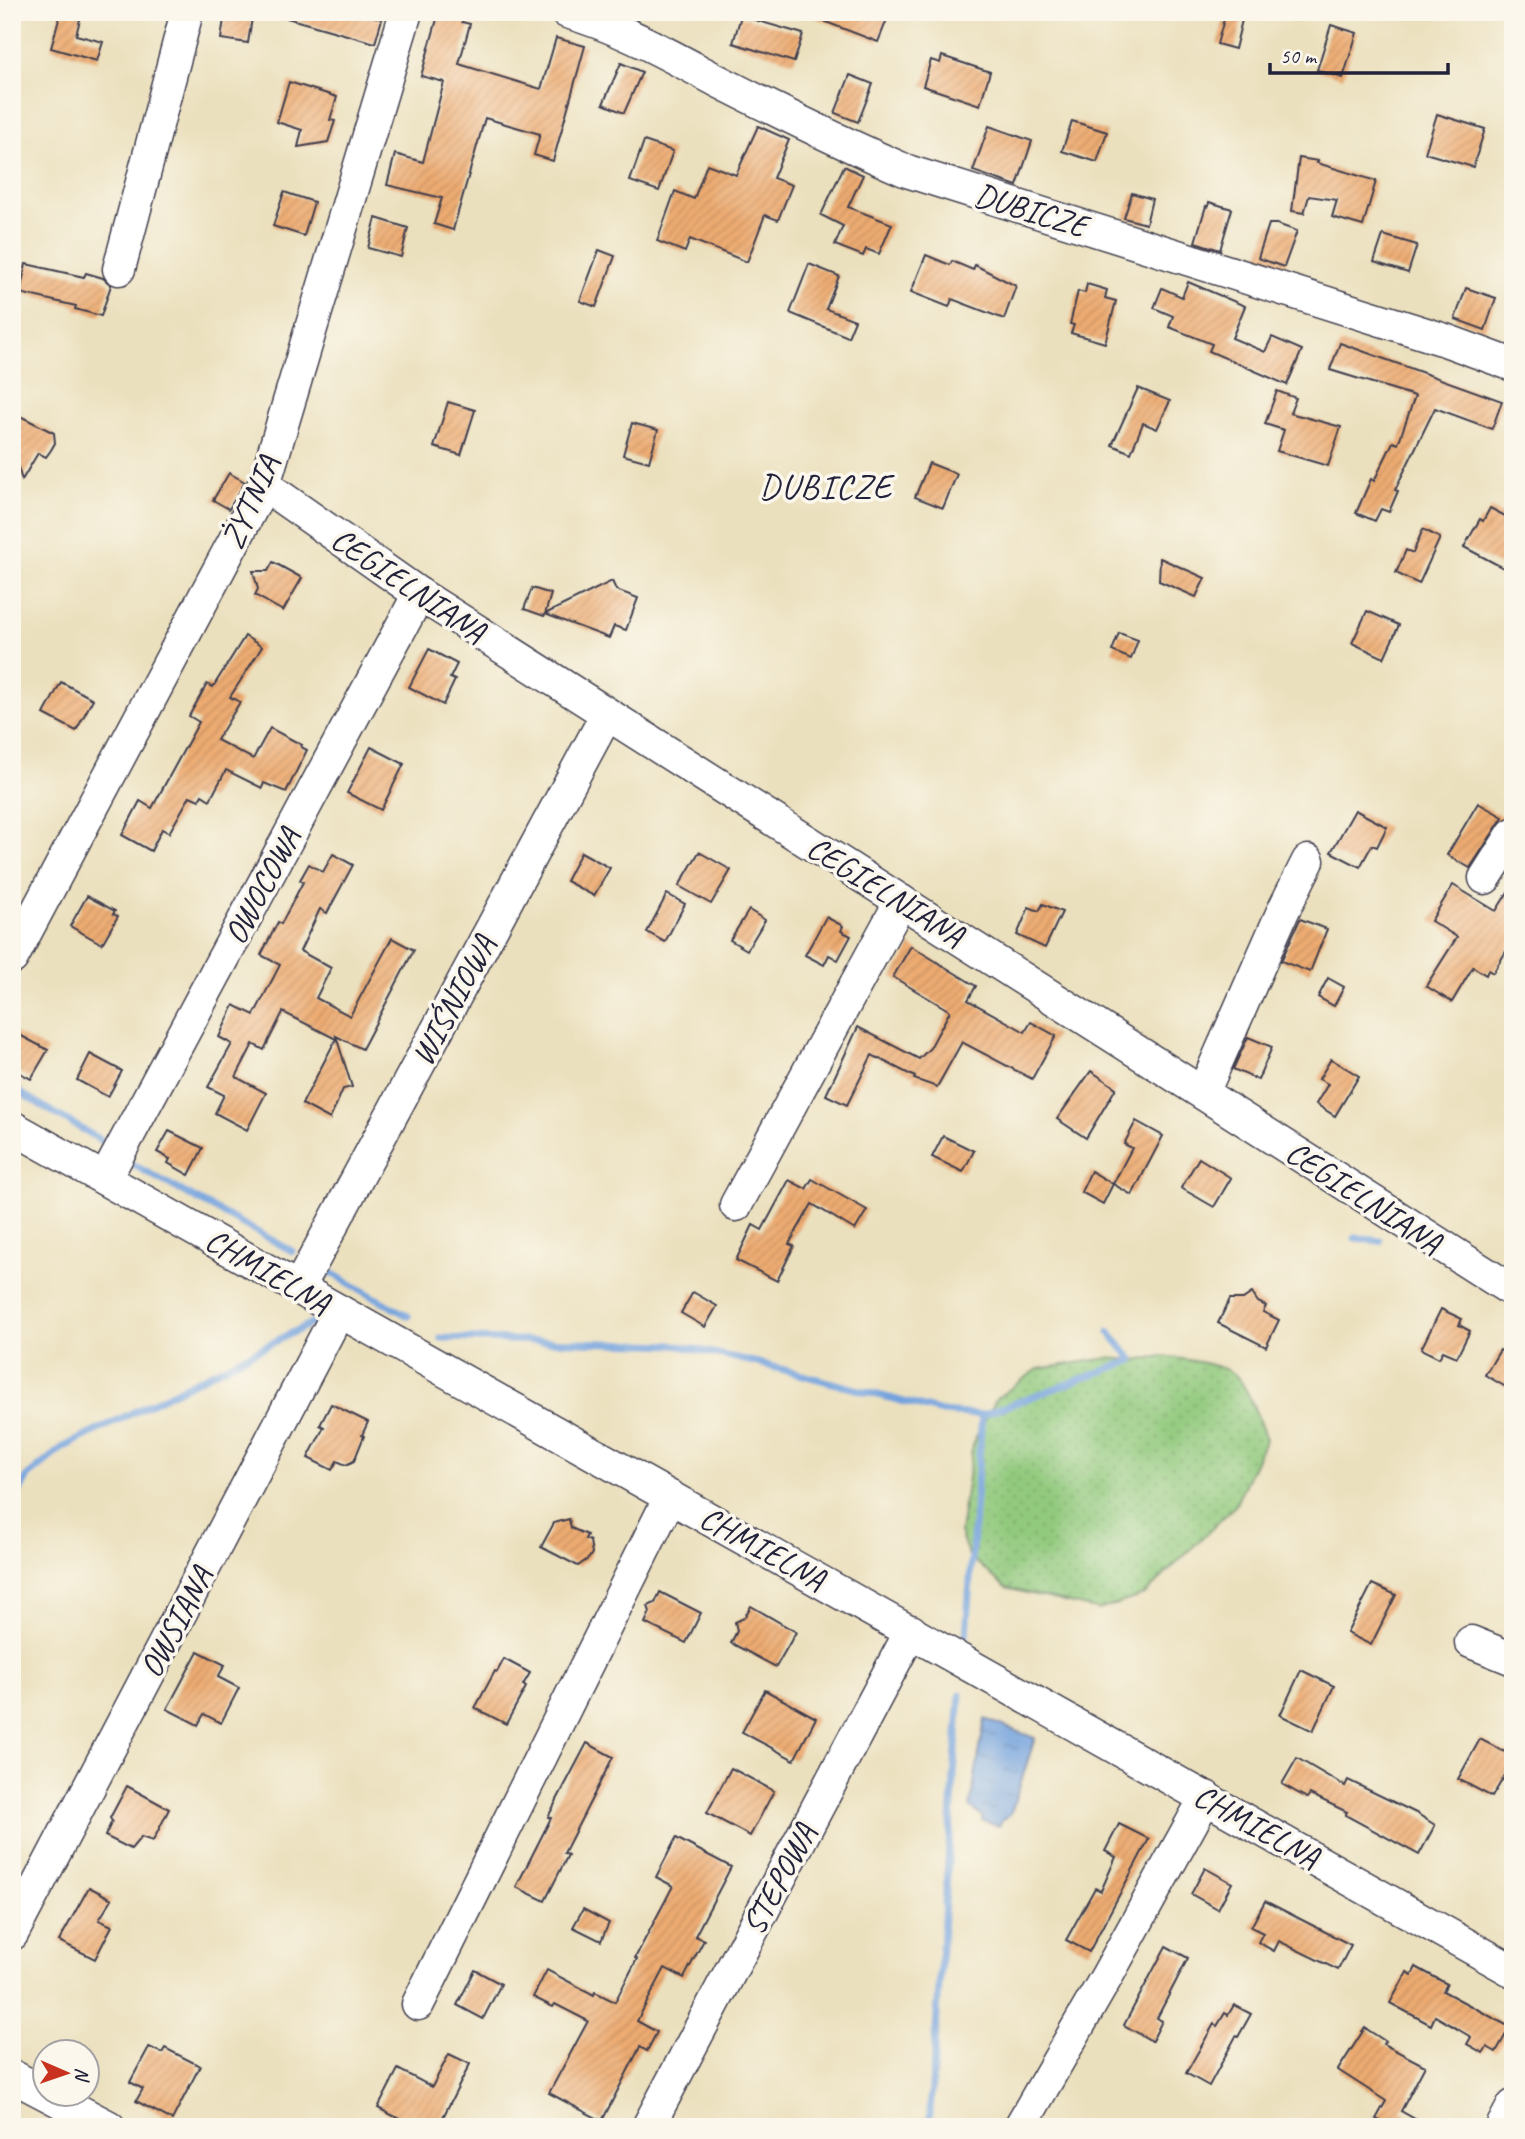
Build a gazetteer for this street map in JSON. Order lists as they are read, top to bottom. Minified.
{"streets":{"street":["DUBICZE","ŻYTNIA","CEGIELNIANA","OWOCOWA","WIŚNIOWA","CHMIELNA","OWSIANA","STEPOWA"]},"crossings":[["ŻYTNIA","CEGIELNIANA"],["CEGIELNIANA","OWOCOWA"],["CEGIELNIANA","WIŚNIOWA"],["OWOCOWA","CHMIELNA"],["WIŚNIOWA","CHMIELNA"],["CHMIELNA","OWSIANA"],["CHMIELNA","STEPOWA"]],"districts":["DUBICZE"],"scale_bar":"50 m","north":"right"}
